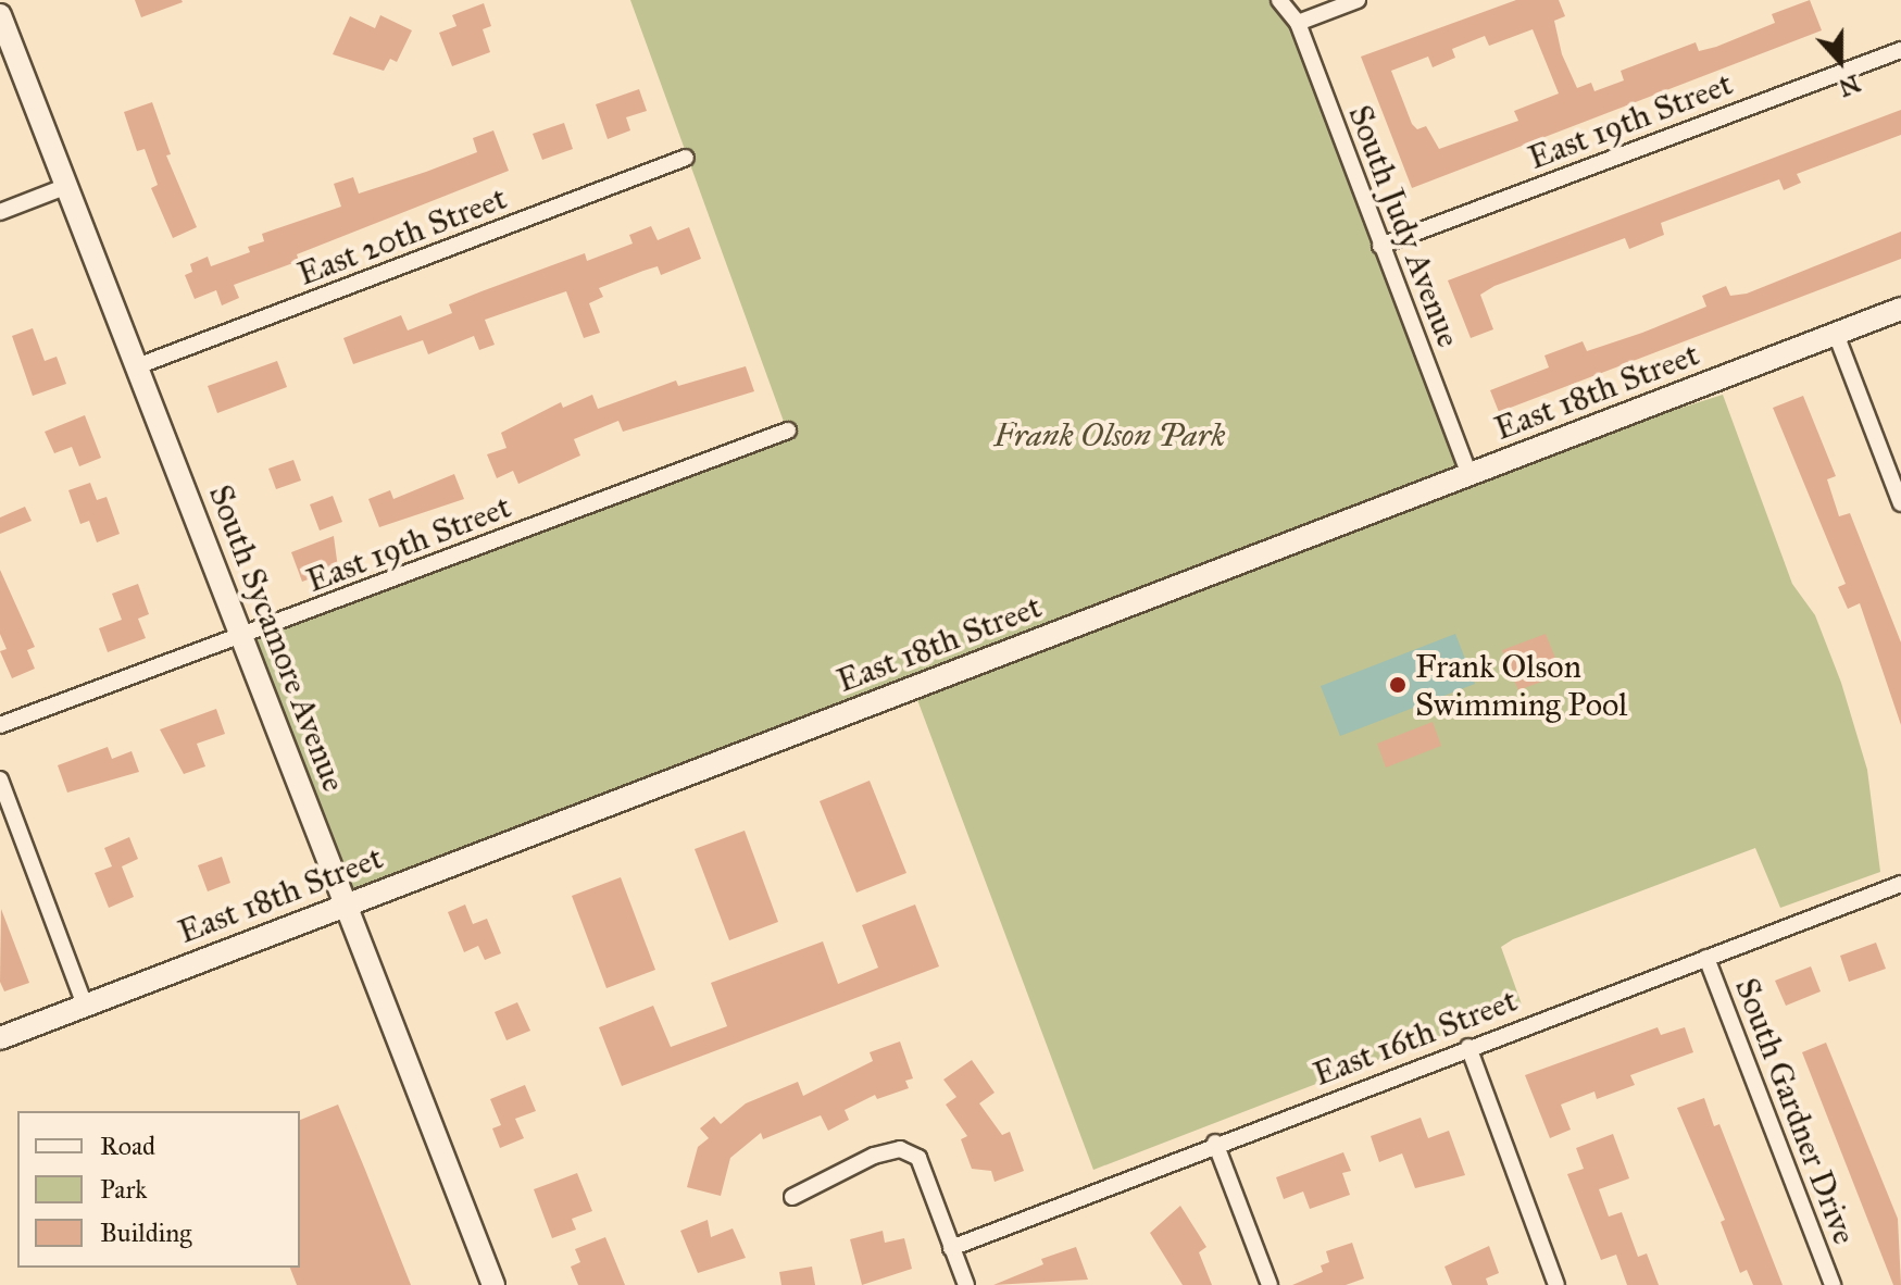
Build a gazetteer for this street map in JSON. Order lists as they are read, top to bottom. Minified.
{"streets":{"street":["East 19th Street","South Judy Avenue","East 20th Street","East 18th Street","South Sycamore Avenue","East 16th Street","South Gardner Drive"]},"crossings":[["East 19th Street","South Judy Avenue"],["East 19th Street","South Sycamore Avenue"],["South Judy Avenue","East 18th Street"],["East 20th Street","South Sycamore Avenue"],["East 18th Street","South Sycamore Avenue"],["East 16th Street","South Gardner Drive"]],"parks":["Frank Olson Park"],"places":["Frank Olson Swimming Pool"],"legend":["Road","Park","Building"],"north":"bottom"}
